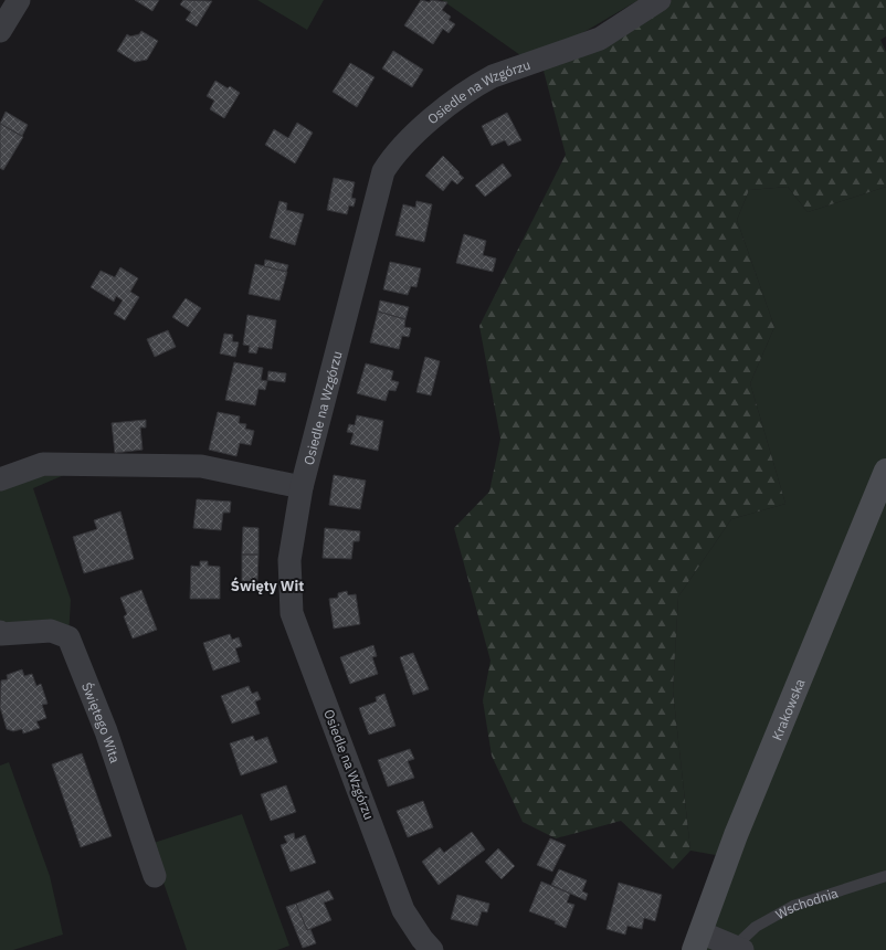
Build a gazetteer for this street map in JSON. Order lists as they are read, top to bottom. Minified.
{"streets":{"main road":["Krakowska"],"street":["Osiedle na Wzgórzu","Świętego Wita","Wschodnia"]},"crossings":[["Krakowska","Wschodnia"]],"districts":["Święty Wit"]}
